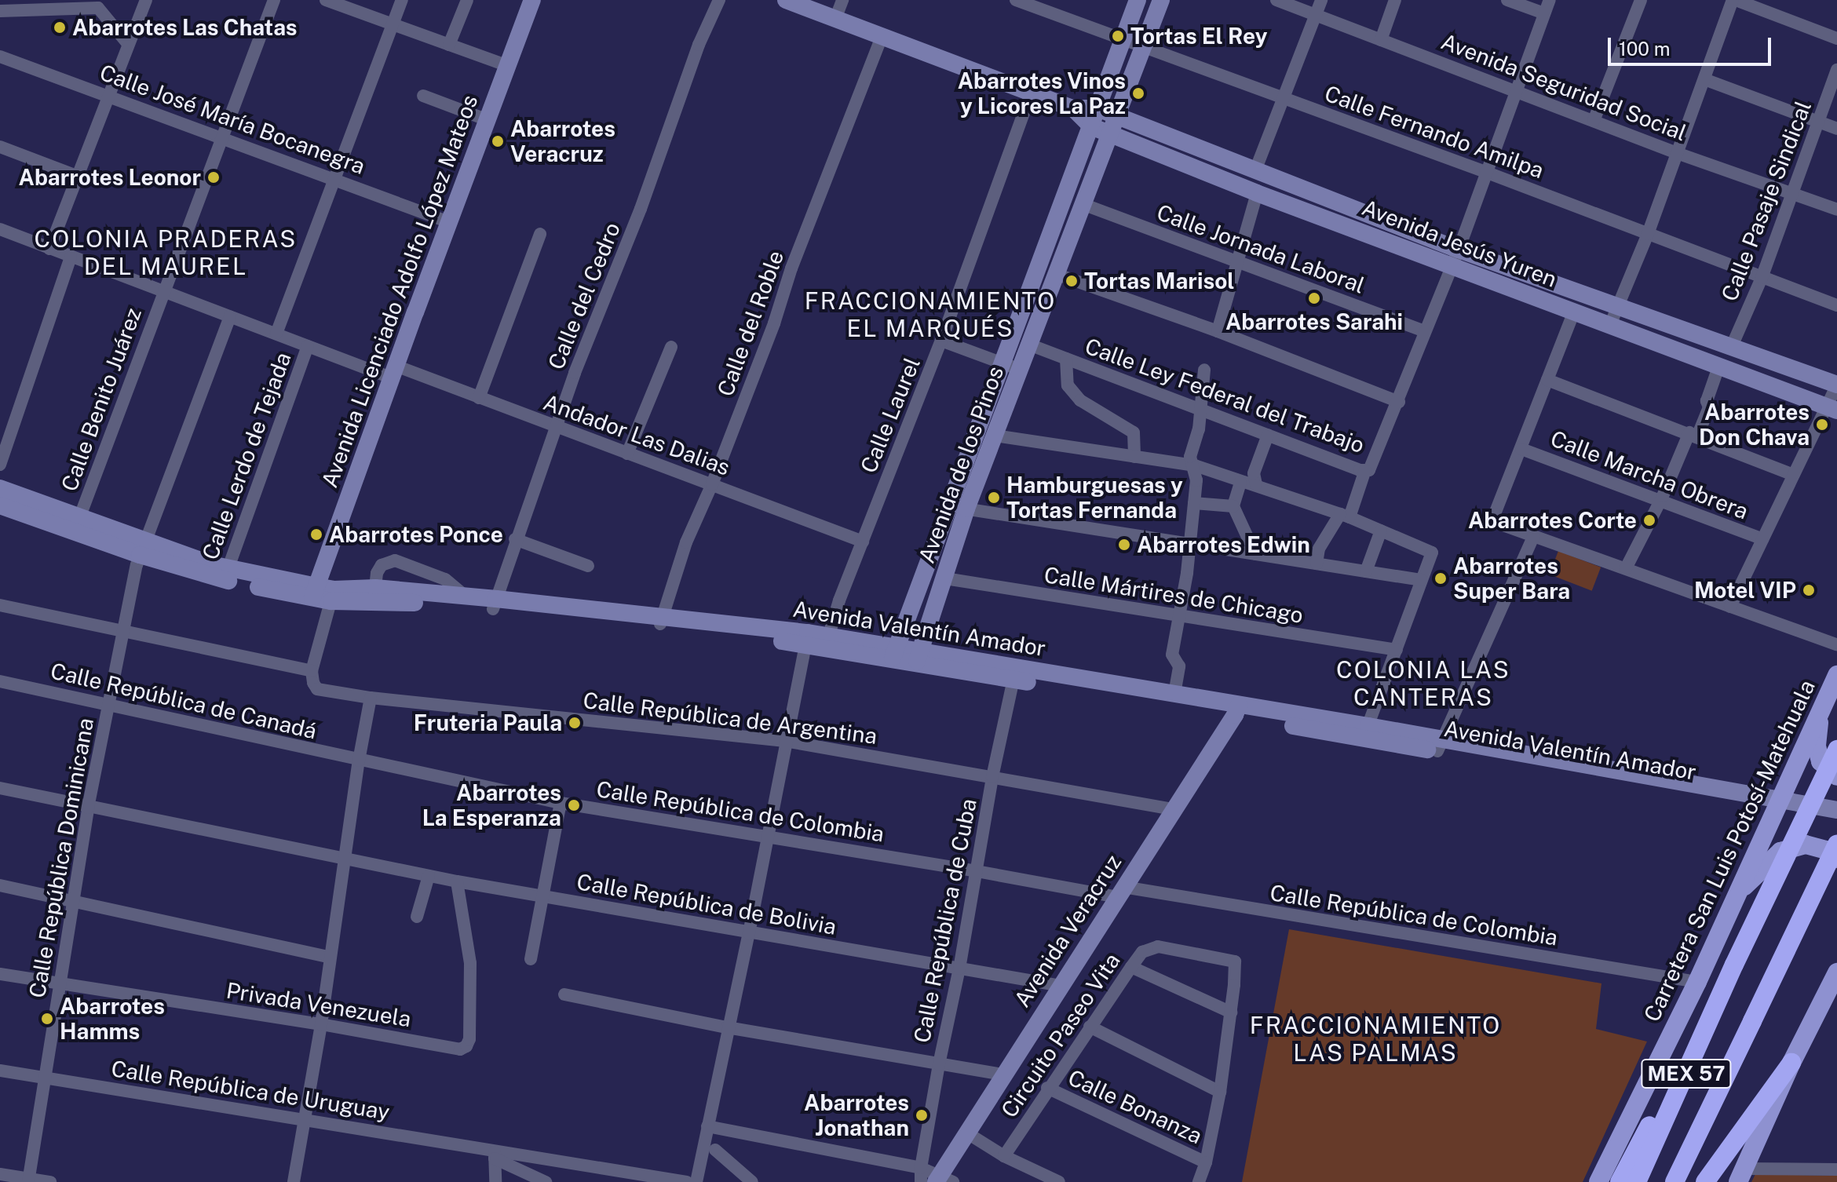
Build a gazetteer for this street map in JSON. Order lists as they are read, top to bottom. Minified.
{"streets":{"highway":["MEX 57"],"main road":["Avenida Jesús Yuren","Avenida Licenciado Adolfo López Mateos","Avenida de los Pinos","Avenida Valentín Amador","Carretera San Luis Potosí-Matehuala","Avenida Veracruz"],"street":["Avenida Seguridad Social","Calle José María Bocanegra","Calle Fernando Amilpa","Calle Pasaje Sindical","Calle Jornada Laboral","Calle del Cedro","Calle del Roble","Calle Ley Federal del Trabajo","Calle Benito Juárez","Calle Laurel","Andador Las Dalias","Calle Lerdo de Tejada","Calle Marcha Obrera","Calle Mártires de Chicago","Calle República de Canadá","Calle República de Argentina","Calle República de Colombia","Calle República Dominicana","Calle República de Bolivia","Calle República de Cuba","Privada Venezuela","Circuito Paseo Vita","Calle República de Uruguay","Calle Bonanza"]},"crossings":[["Avenida Seguridad Social","Calle Pasaje Sindical"],["Calle José María Bocanegra","Avenida Licenciado Adolfo López Mateos"],["Calle José María Bocanegra","Calle Benito Juárez"],["Calle Fernando Amilpa","Calle Pasaje Sindical"],["Calle Fernando Amilpa","Avenida de los Pinos"],["Calle Pasaje Sindical","Avenida Jesús Yuren"],["Avenida Jesús Yuren","Calle del Roble"],["Avenida Jesús Yuren","Calle Laurel"],["Avenida Jesús Yuren","Avenida de los Pinos"],["Calle Jornada Laboral","Avenida de los Pinos"],["Avenida Licenciado Adolfo López Mateos","Andador Las Dalias"],["Avenida Licenciado Adolfo López Mateos","Avenida Valentín Amador"],["Calle del Cedro","Andador Las Dalias"],["Calle del Cedro","Avenida Valentín Amador"],["Calle del Roble","Andador Las Dalias"],["Calle del Roble","Avenida Valentín Amador"],["Calle Ley Federal del Trabajo","Avenida de los Pinos"],["Calle Benito Juárez","Andador Las Dalias"],["Calle Benito Juárez","Avenida Valentín Amador"],["Calle Laurel","Andador Las Dalias"],["Calle Laurel","Avenida Valentín Amador"],["Andador Las Dalias","Calle Lerdo de Tejada"],["Andador Las Dalias","Calle República Dominicana"],["Calle Lerdo de Tejada","Avenida Valentín Amador"],["Avenida de los Pinos","Calle Mártires de Chicago"],["Avenida de los Pinos","Avenida Valentín Amador"],["Avenida Valentín Amador","Carretera San Luis Potosí-Matehuala"],["Avenida Valentín Amador","Calle República Dominicana"],["Avenida Valentín Amador","Calle República de Cuba"],["Avenida Valentín Amador","Avenida Veracruz"],["Calle República de Canadá","Calle República de Colombia"],["Calle República de Canadá","Calle República Dominicana"],["Calle República de Argentina","Calle República de Cuba"],["Calle República de Argentina","Avenida Veracruz"],["Calle República de Colombia","Carretera San Luis Potosí-Matehuala"],["Calle República de Colombia","Calle República de Cuba"],["Calle República de Colombia","Avenida Veracruz"],["Calle República Dominicana","Calle República de Bolivia"],["Calle República Dominicana","Privada Venezuela"],["Calle República Dominicana","Calle República de Uruguay"],["Calle República de Bolivia","Calle República de Cuba"],["Calle República de Bolivia","Avenida Veracruz"],["Calle República de Bolivia","Privada Venezuela"],["Circuito Paseo Vita","Calle Bonanza"]],"districts":["COLONIA PRADERAS DEL MAUREL","FRACCIONAMIENTO EL MARQUÉS","COLONIA LAS CANTERAS","FRACCIONAMIENTO LAS PALMAS"],"places":["Abarrotes Las Chatas","Tortas El Rey","Abarrotes Vinos y Licores La Paz","Abarrotes Veracruz","Abarrotes Leonor","Tortas Marisol","Abarrotes Sarahi","Abarrotes Don Chava","Hamburguesas y Tortas Fernanda","Abarrotes Corte","Abarrotes Ponce","Abarrotes Edwin","Abarrotes Super Bara","Motel VIP","Fruteria Paula","Abarrotes La Esperanza","Abarrotes Hamms","Abarrotes Jonathan"],"scale_bar":"100 m"}
